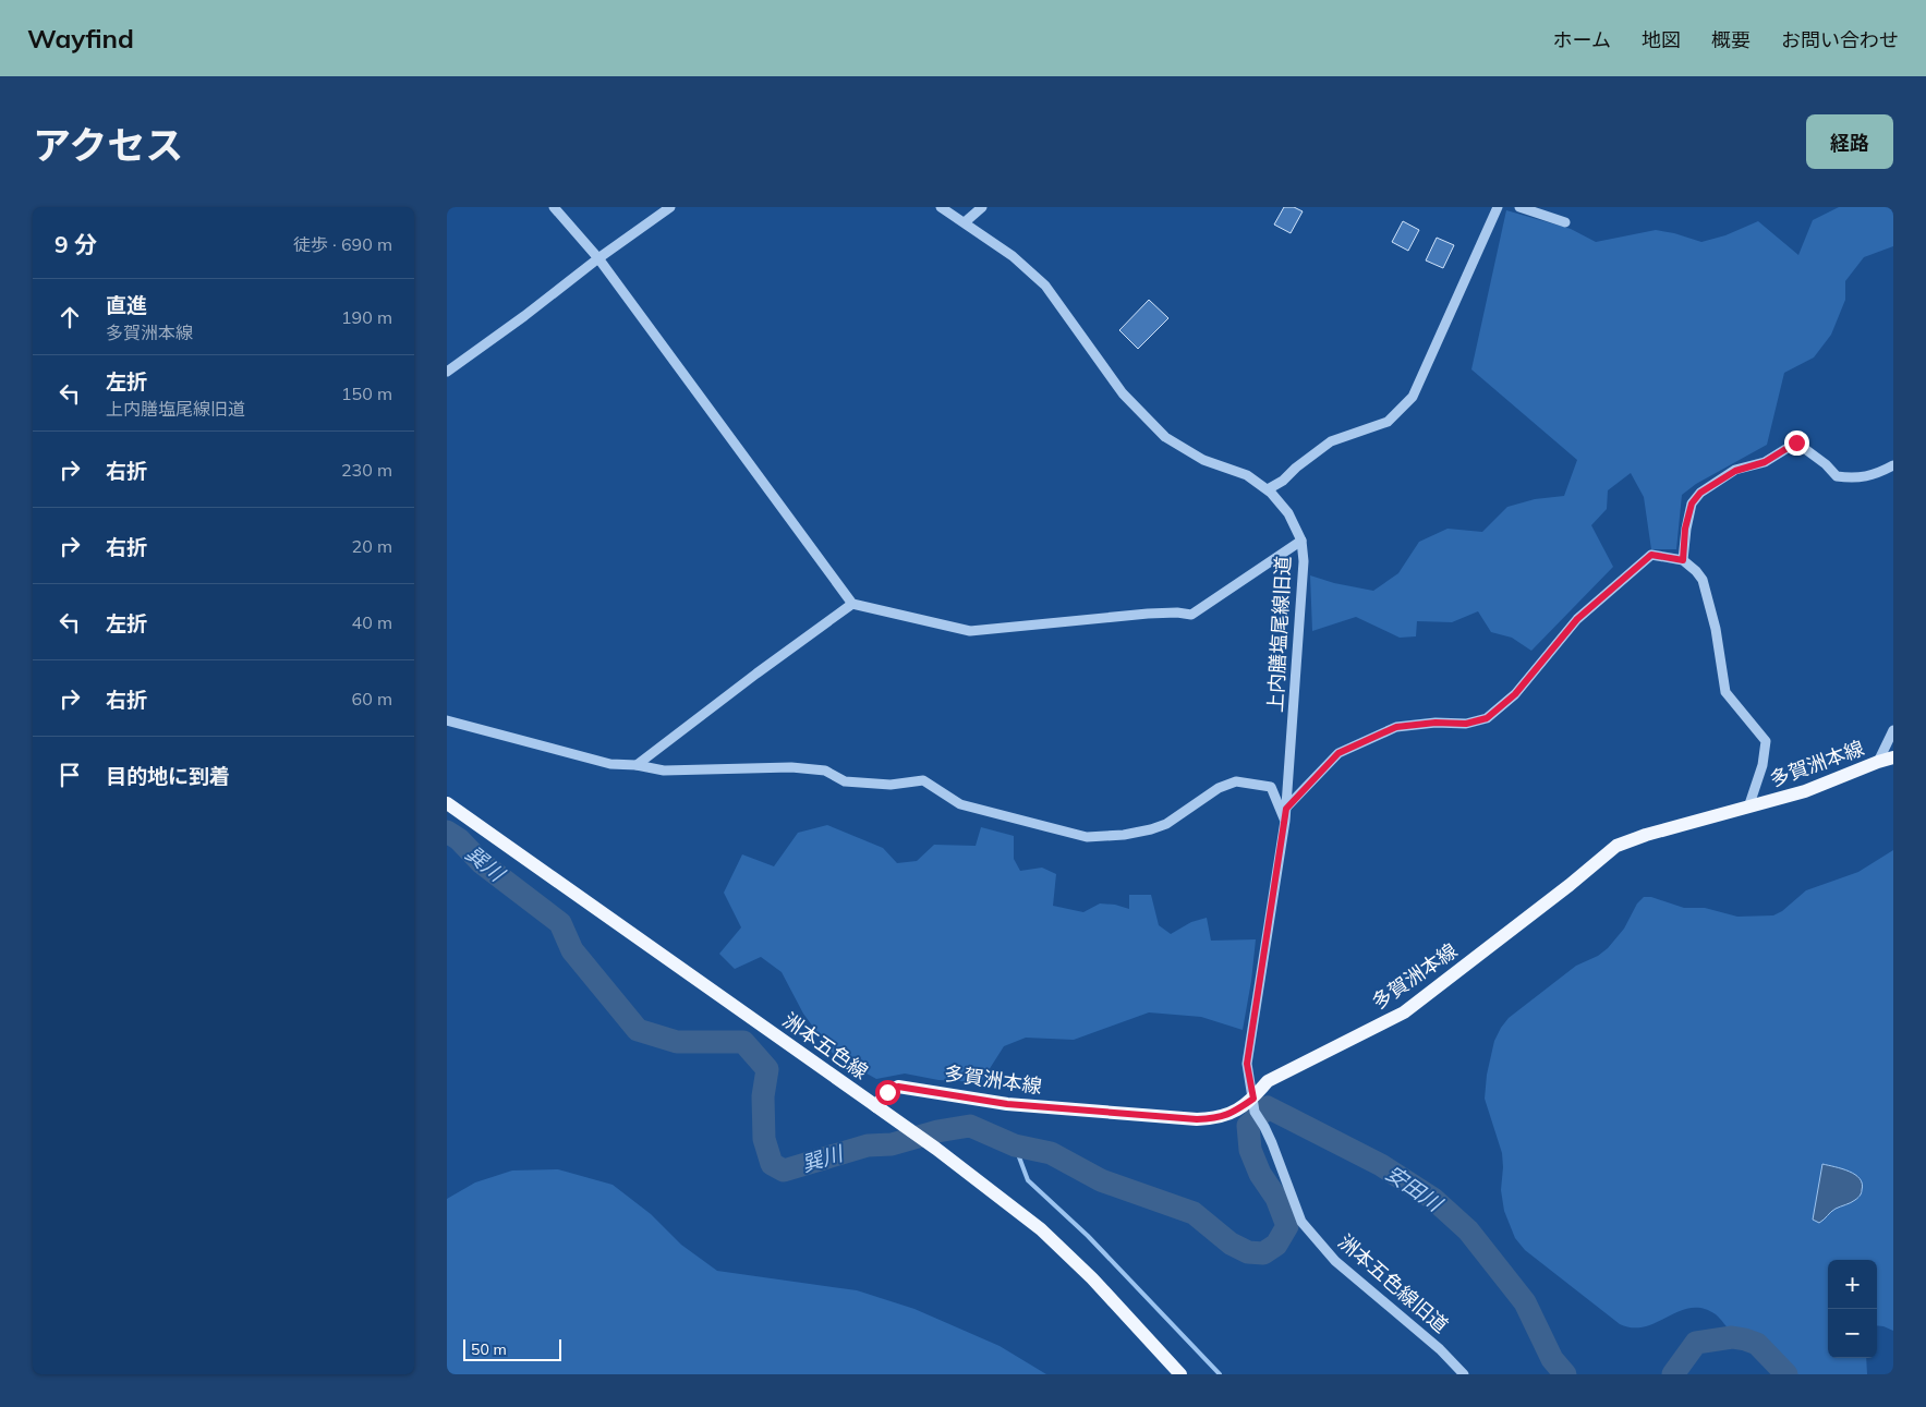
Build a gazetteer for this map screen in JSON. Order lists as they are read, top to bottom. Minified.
{"streets":{"main road":["多賀洲本線","洲本五色線"],"street":["上内膳塩尾線旧道","洲本五色線旧道"]},"crossings":[["上内膳塩尾線旧道","多賀洲本線"],["上内膳塩尾線旧道","洲本五色線旧道"],["多賀洲本線","洲本五色線"],["多賀洲本線","洲本五色線旧道"]],"water":["巽川","安田川"],"scale_bar":"50 m","page":{"header":"Wayfind","nav":["ホーム","地図","概要","お問い合わせ"],"title":"アクセス","buttons":"経路","heading":["9 分","徒歩 · 690 m"],"list":[["直進","多賀洲本線","190 m"],["左折","上内膳塩尾線旧道","150 m"],["右折","230 m"],["右折","20 m"],["左折","40 m"],["右折","60 m"],"目的地に到着"],"map_buttons":["+","−"],"scale":"50 m"}}
